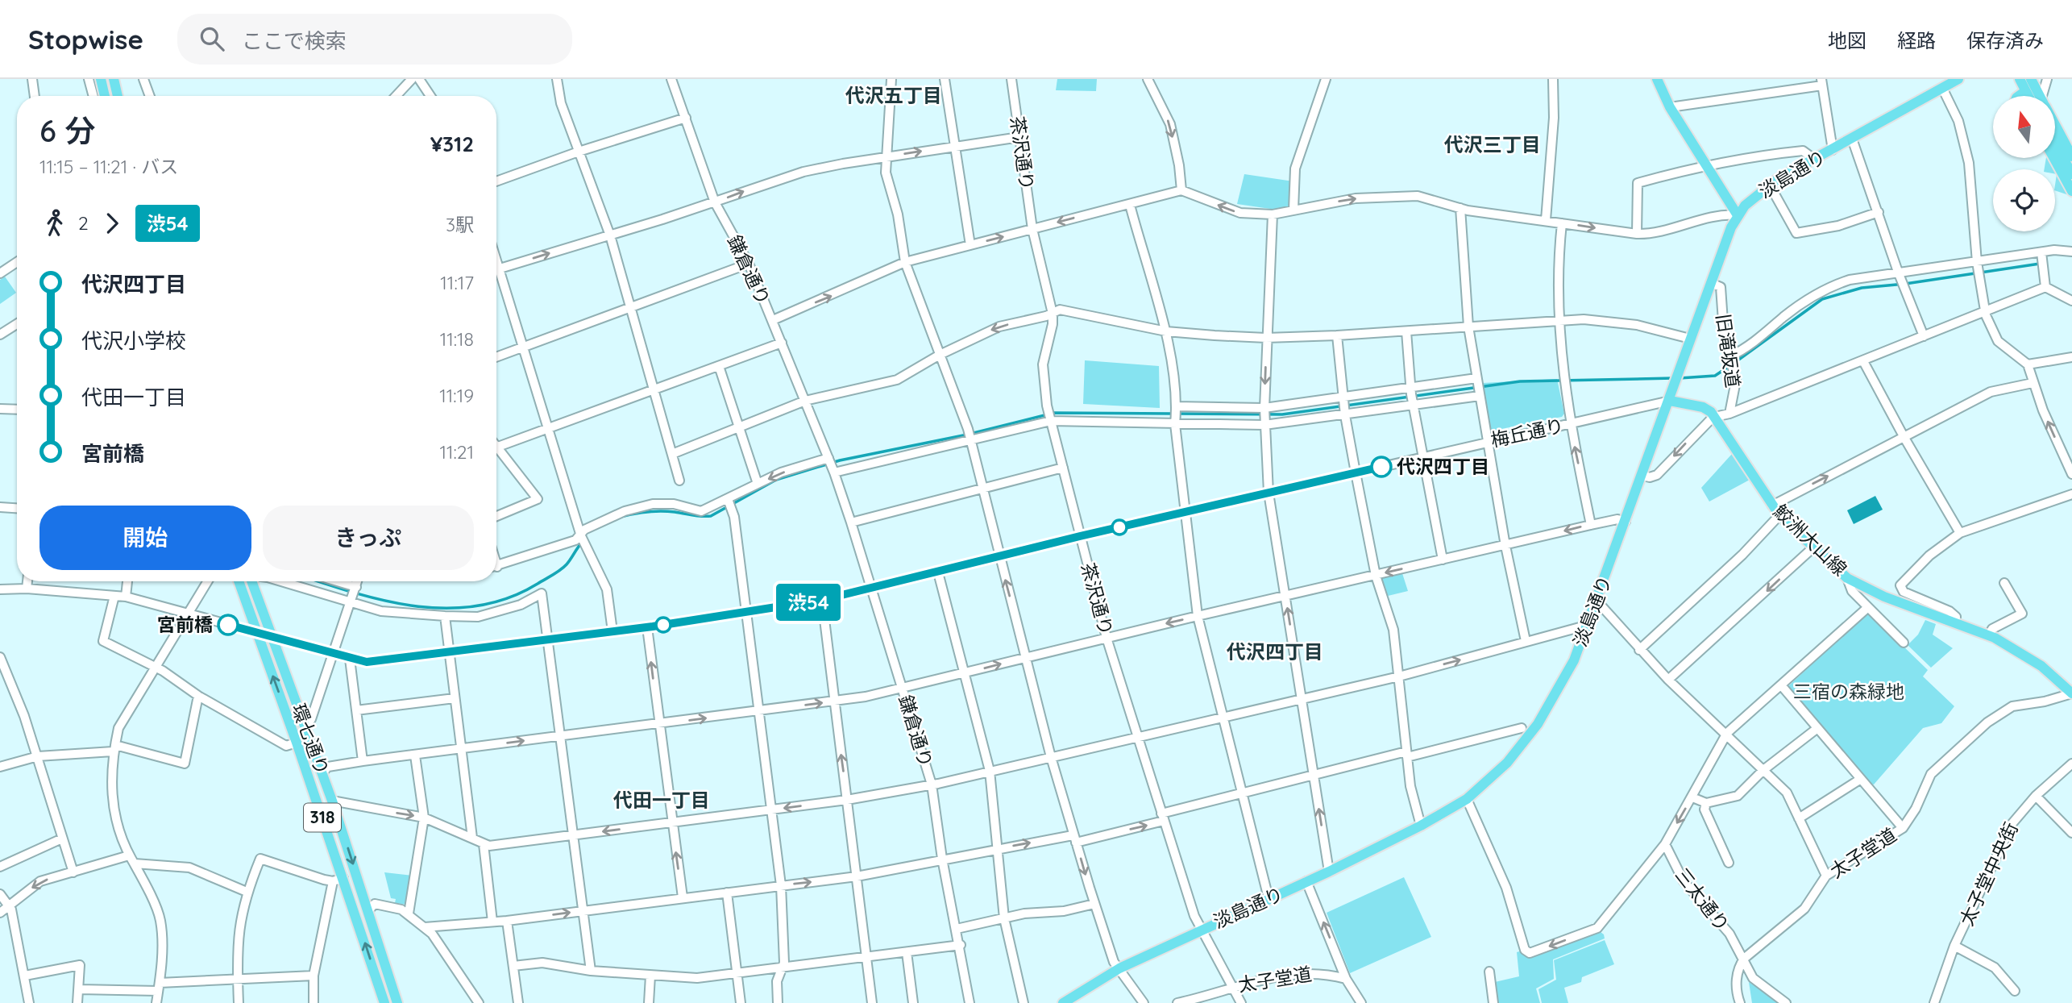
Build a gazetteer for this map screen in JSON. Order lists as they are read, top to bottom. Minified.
{"streets":{"main road":["淡島通り","鮫洲大山線","環七通り","318"],"street":["茶沢通り","鎌倉通り","旧滝坂道","梅丘通り","太子堂道","太子堂中央街","三太通り"]},"crossings":[["茶沢通り","淡島通り"],["茶沢通り","梅丘通り"],["茶沢通り","太子堂道"],["淡島通り","旧滝坂道"],["淡島通り","梅丘通り"],["鎌倉通り","梅丘通り"],["旧滝坂道","鮫洲大山線"],["梅丘通り","環七通り"],["鮫洲大山線","太子堂道"],["太子堂道","三太通り"]],"one_way":["旧滝坂道"],"districts":["代沢五丁目","代沢三丁目","代沢四丁目","代田一丁目"],"parks":["三宿の森緑地"],"places":["代沢四丁目","宮前橋"],"lines":["bus line 渋54"],"north":"top","page":{"header":"Stopwise","search":"ここで検索","nav":["地図","経路","保存済み"],"on_map":"渋54","heading":["6 分","11:15 – 11:21 · バス","¥312"],"legs":["2","渋54","3駅"],"list":[{"name":"代沢四丁目","value":"11:17"},{"name":"代沢小学校","value":"11:18"},{"name":"代田一丁目","value":"11:19"},{"name":"宮前橋","value":"11:21"}],"buttons":["開始","きっぷ"]}}
